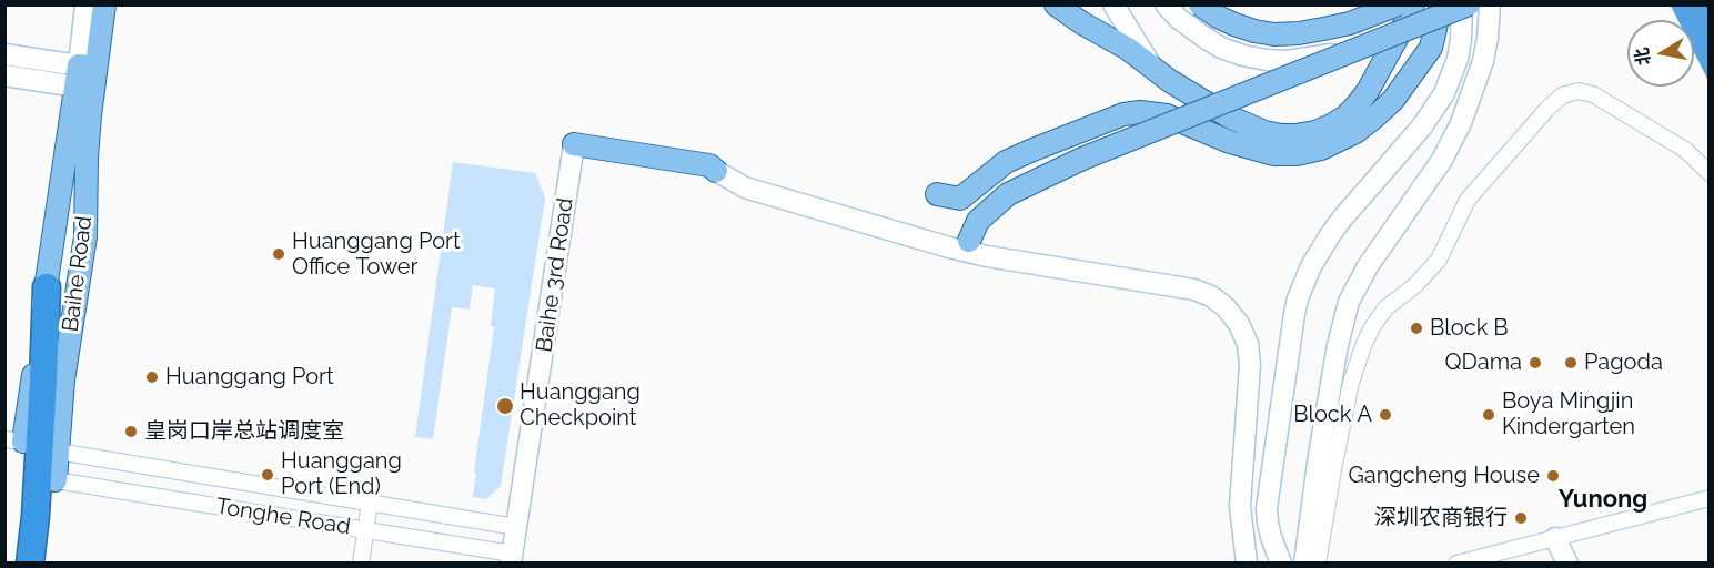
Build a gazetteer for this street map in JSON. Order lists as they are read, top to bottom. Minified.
{"streets":{"main road":["Baihe Road","Baihe 3rd Road"],"street":["Tonghe Road"]},"crossings":[["Baihe Road","Tonghe Road"],["Baihe 3rd Road","Tonghe Road"]],"districts":["Yunong"],"places":["Huanggang Port Office Tower","Block B","QDama","Pagoda","Huanggang Port","Huanggang Checkpoint","Block A","Boya Mingjin Kindergarten","皇岗口岸总站调度室","Huanggang Port (End)","Gangcheng House","深圳农商银行"],"north":"left"}
